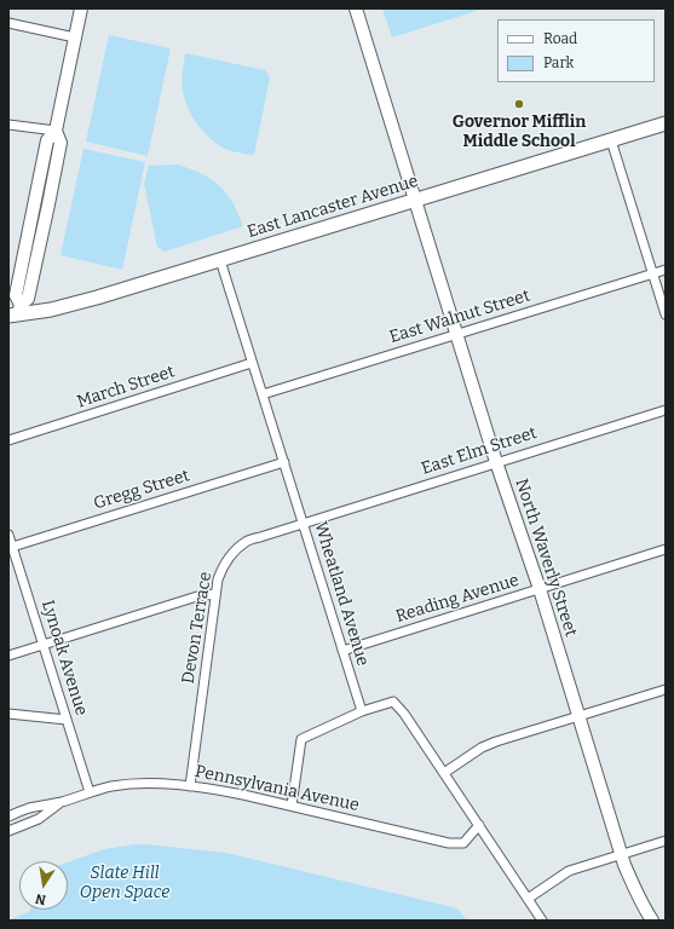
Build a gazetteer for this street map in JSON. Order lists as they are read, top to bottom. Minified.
{"streets":{"main road":["East Lancaster Avenue"],"street":["East Walnut Street","March Street","East Elm Street","Gregg Street","North Waverly Street","Wheatland Avenue","Reading Avenue","Devon Terrace","Lynoak Avenue","Pennsylvania Avenue"]},"crossings":[["East Lancaster Avenue","North Waverly Street"],["East Lancaster Avenue","Wheatland Avenue"],["East Walnut Street","North Waverly Street"],["East Walnut Street","Wheatland Avenue"],["March Street","Wheatland Avenue"],["East Elm Street","North Waverly Street"],["East Elm Street","Wheatland Avenue"],["East Elm Street","Devon Terrace"],["Gregg Street","Wheatland Avenue"],["Gregg Street","Lynoak Avenue"],["North Waverly Street","Reading Avenue"],["Wheatland Avenue","Reading Avenue"],["Wheatland Avenue","Devon Terrace"],["Devon Terrace","Pennsylvania Avenue"],["Lynoak Avenue","Pennsylvania Avenue"]],"parks":["Slate Hill Open Space"],"places":["Governor Mifflin Middle School"],"legend":["Road","Park"],"north":"bottom"}
